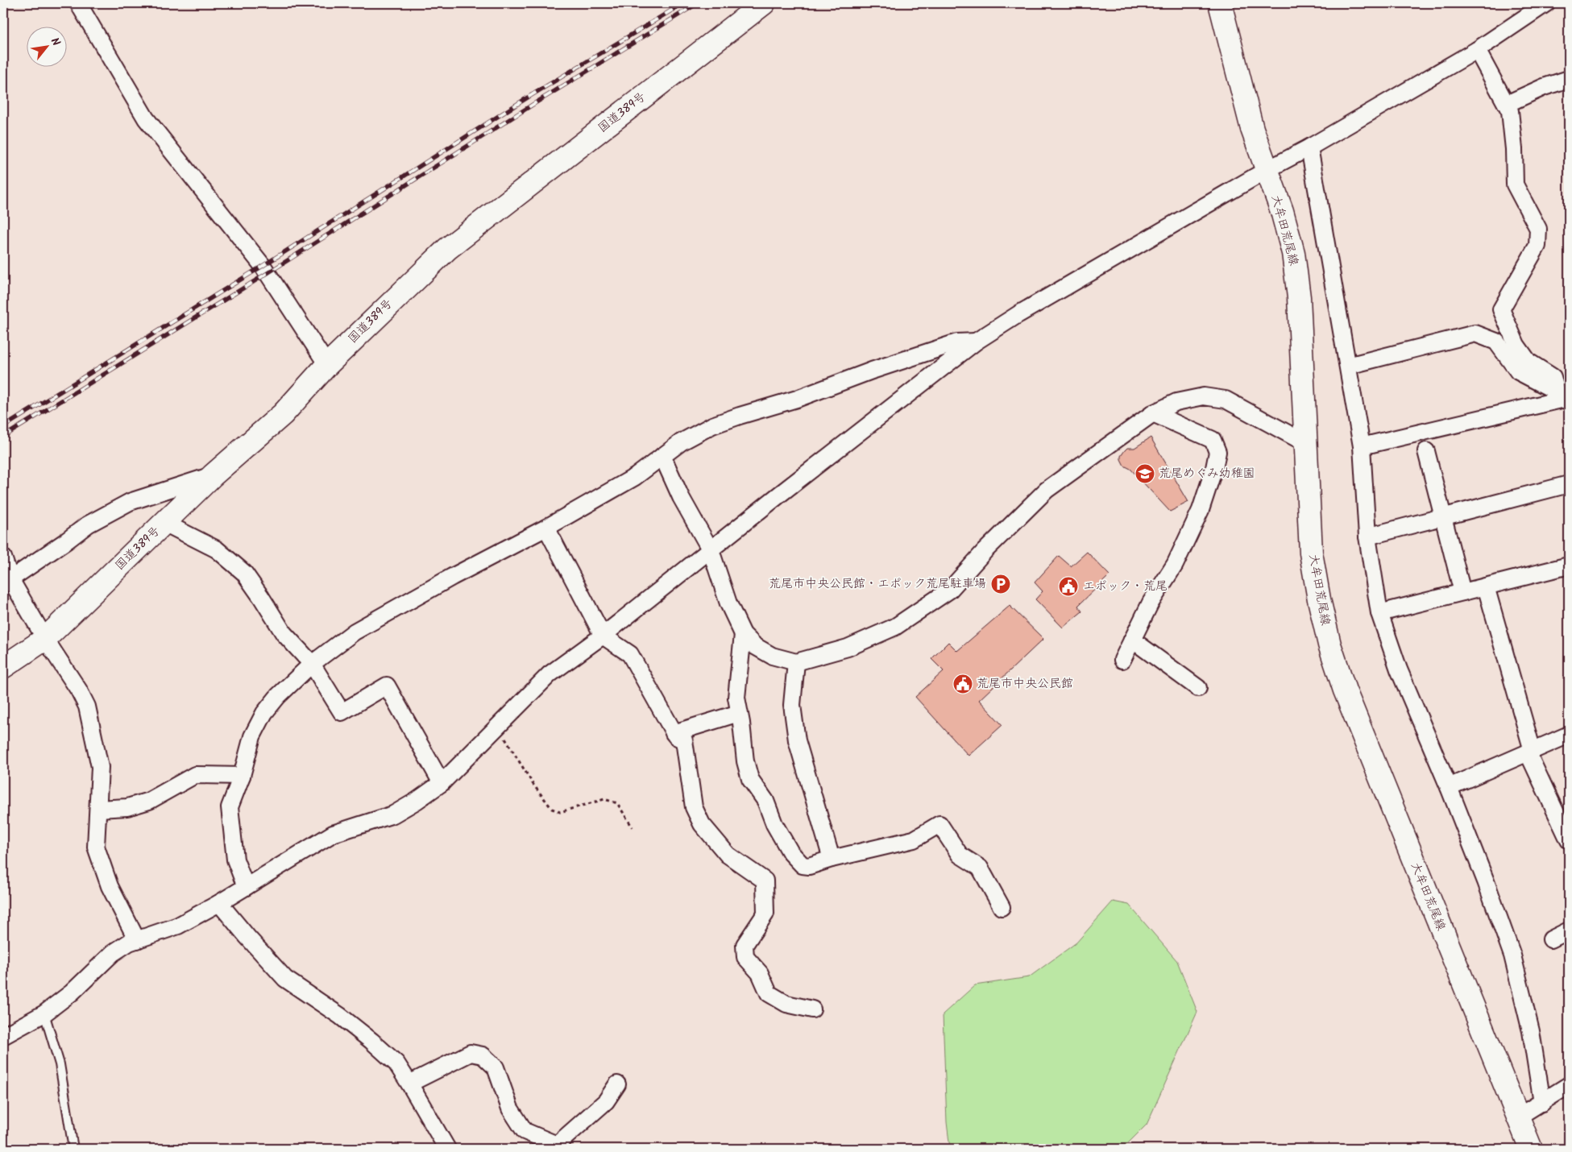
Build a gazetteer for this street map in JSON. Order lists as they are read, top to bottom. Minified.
{"streets":{"main road":["国道389号","大牟田荒尾線"]},"places":{"school or university":["荒尾めぐみ幼稚園"],"parking":["荒尾市中央公民館・エポック荒尾駐車場"],"public building":["エポック・荒尾","荒尾市中央公民館"]},"north":"top right"}
